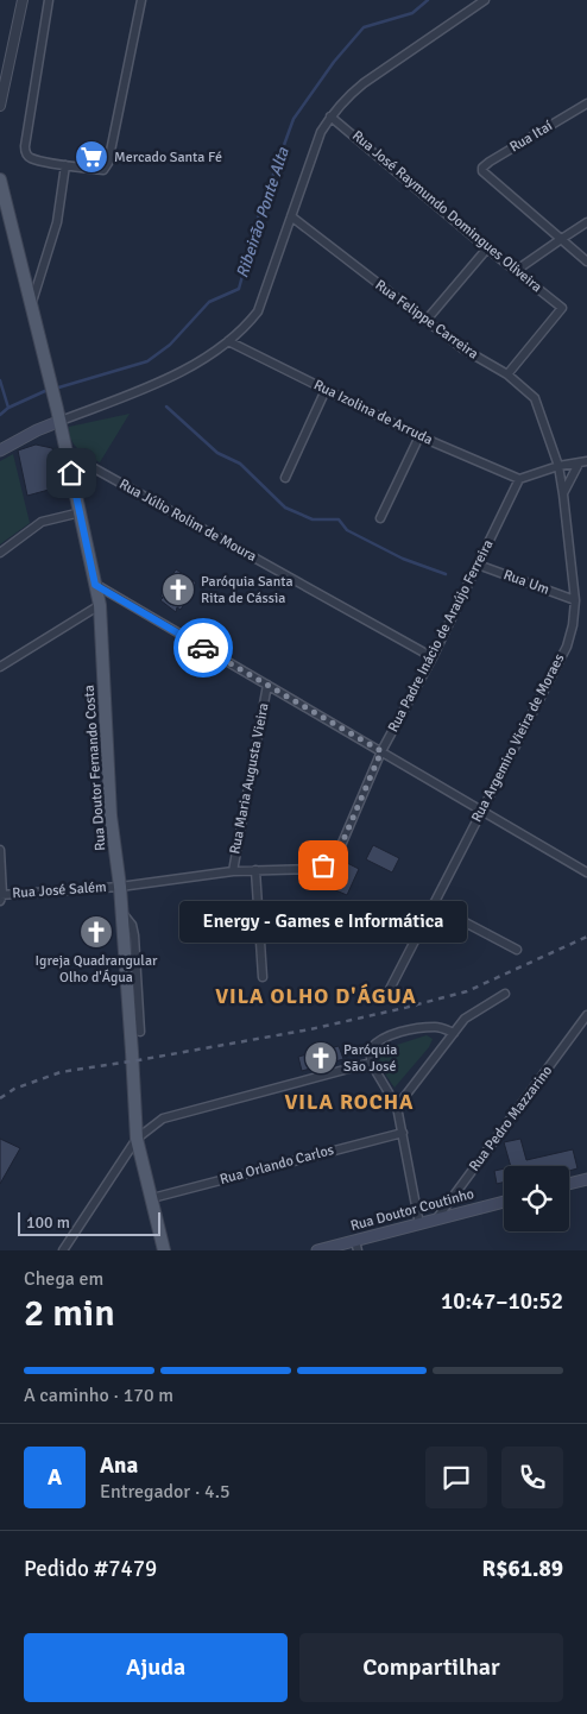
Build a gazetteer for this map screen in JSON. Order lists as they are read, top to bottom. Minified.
{"streets":{"main road":["Rua Doutor Fernando Costa","Rua Doutor Coutinho"],"street":["Rua Itaí","Rua José Raymundo Domingues Oliveira","Rua Felippe Carreira","Rua Izolina de Arruda","Rua Júlio Rolim de Moura","Rua Um","Rua Padre Inácio de Araújo Ferreira","Rua Argemiro Vieira de Moraes","Rua Maria Augusta Vieira","Rua José Salém","Rua Pedro Mazzarino","Rua Orlando Carlos"]},"crossings":[["Rua José Raymundo Domingues Oliveira","Rua Felippe Carreira"],["Rua Felippe Carreira","Rua Argemiro Vieira de Moraes"],["Rua Izolina de Arruda","Rua Padre Inácio de Araújo Ferreira"],["Rua Júlio Rolim de Moura","Rua Padre Inácio de Araújo Ferreira"],["Rua Júlio Rolim de Moura","Rua Doutor Fernando Costa"],["Rua Um","Rua Padre Inácio de Araújo Ferreira"],["Rua Um","Rua Argemiro Vieira de Moraes"],["Rua Padre Inácio de Araújo Ferreira","Rua Doutor Fernando Costa"],["Rua Padre Inácio de Araújo Ferreira","Rua Maria Augusta Vieira"],["Rua Padre Inácio de Araújo Ferreira","Rua José Salém"],["Rua Doutor Fernando Costa","Rua José Salém"],["Rua Doutor Fernando Costa","Rua Orlando Carlos"],["Rua Pedro Mazzarino","Rua Doutor Coutinho"]],"districts":["VILA OLHO D'ÁGUA","VILA ROCHA"],"water":["Ribeirão Ponte Alta"],"places":{"supermarket":["Mercado Santa Fé"],"church":["Paróquia Santa Rita de Cássia","Igreja Quadrangular Olho d'Água","Paróquia São José"],"other":["Energy - Games e Informática"]},"scale_bar":"100 m","page":{"bubble":"Energy - Games e Informática","scale":"100 m","heading":["2 min","Chega em","10:47–10:52"],"panel":["Ana","Entregador · 4.5","Pedido #7479","R$61.89"],"bar":"A caminho · 170 m","round":"A","buttons":["Ajuda","Compartilhar"]}}
